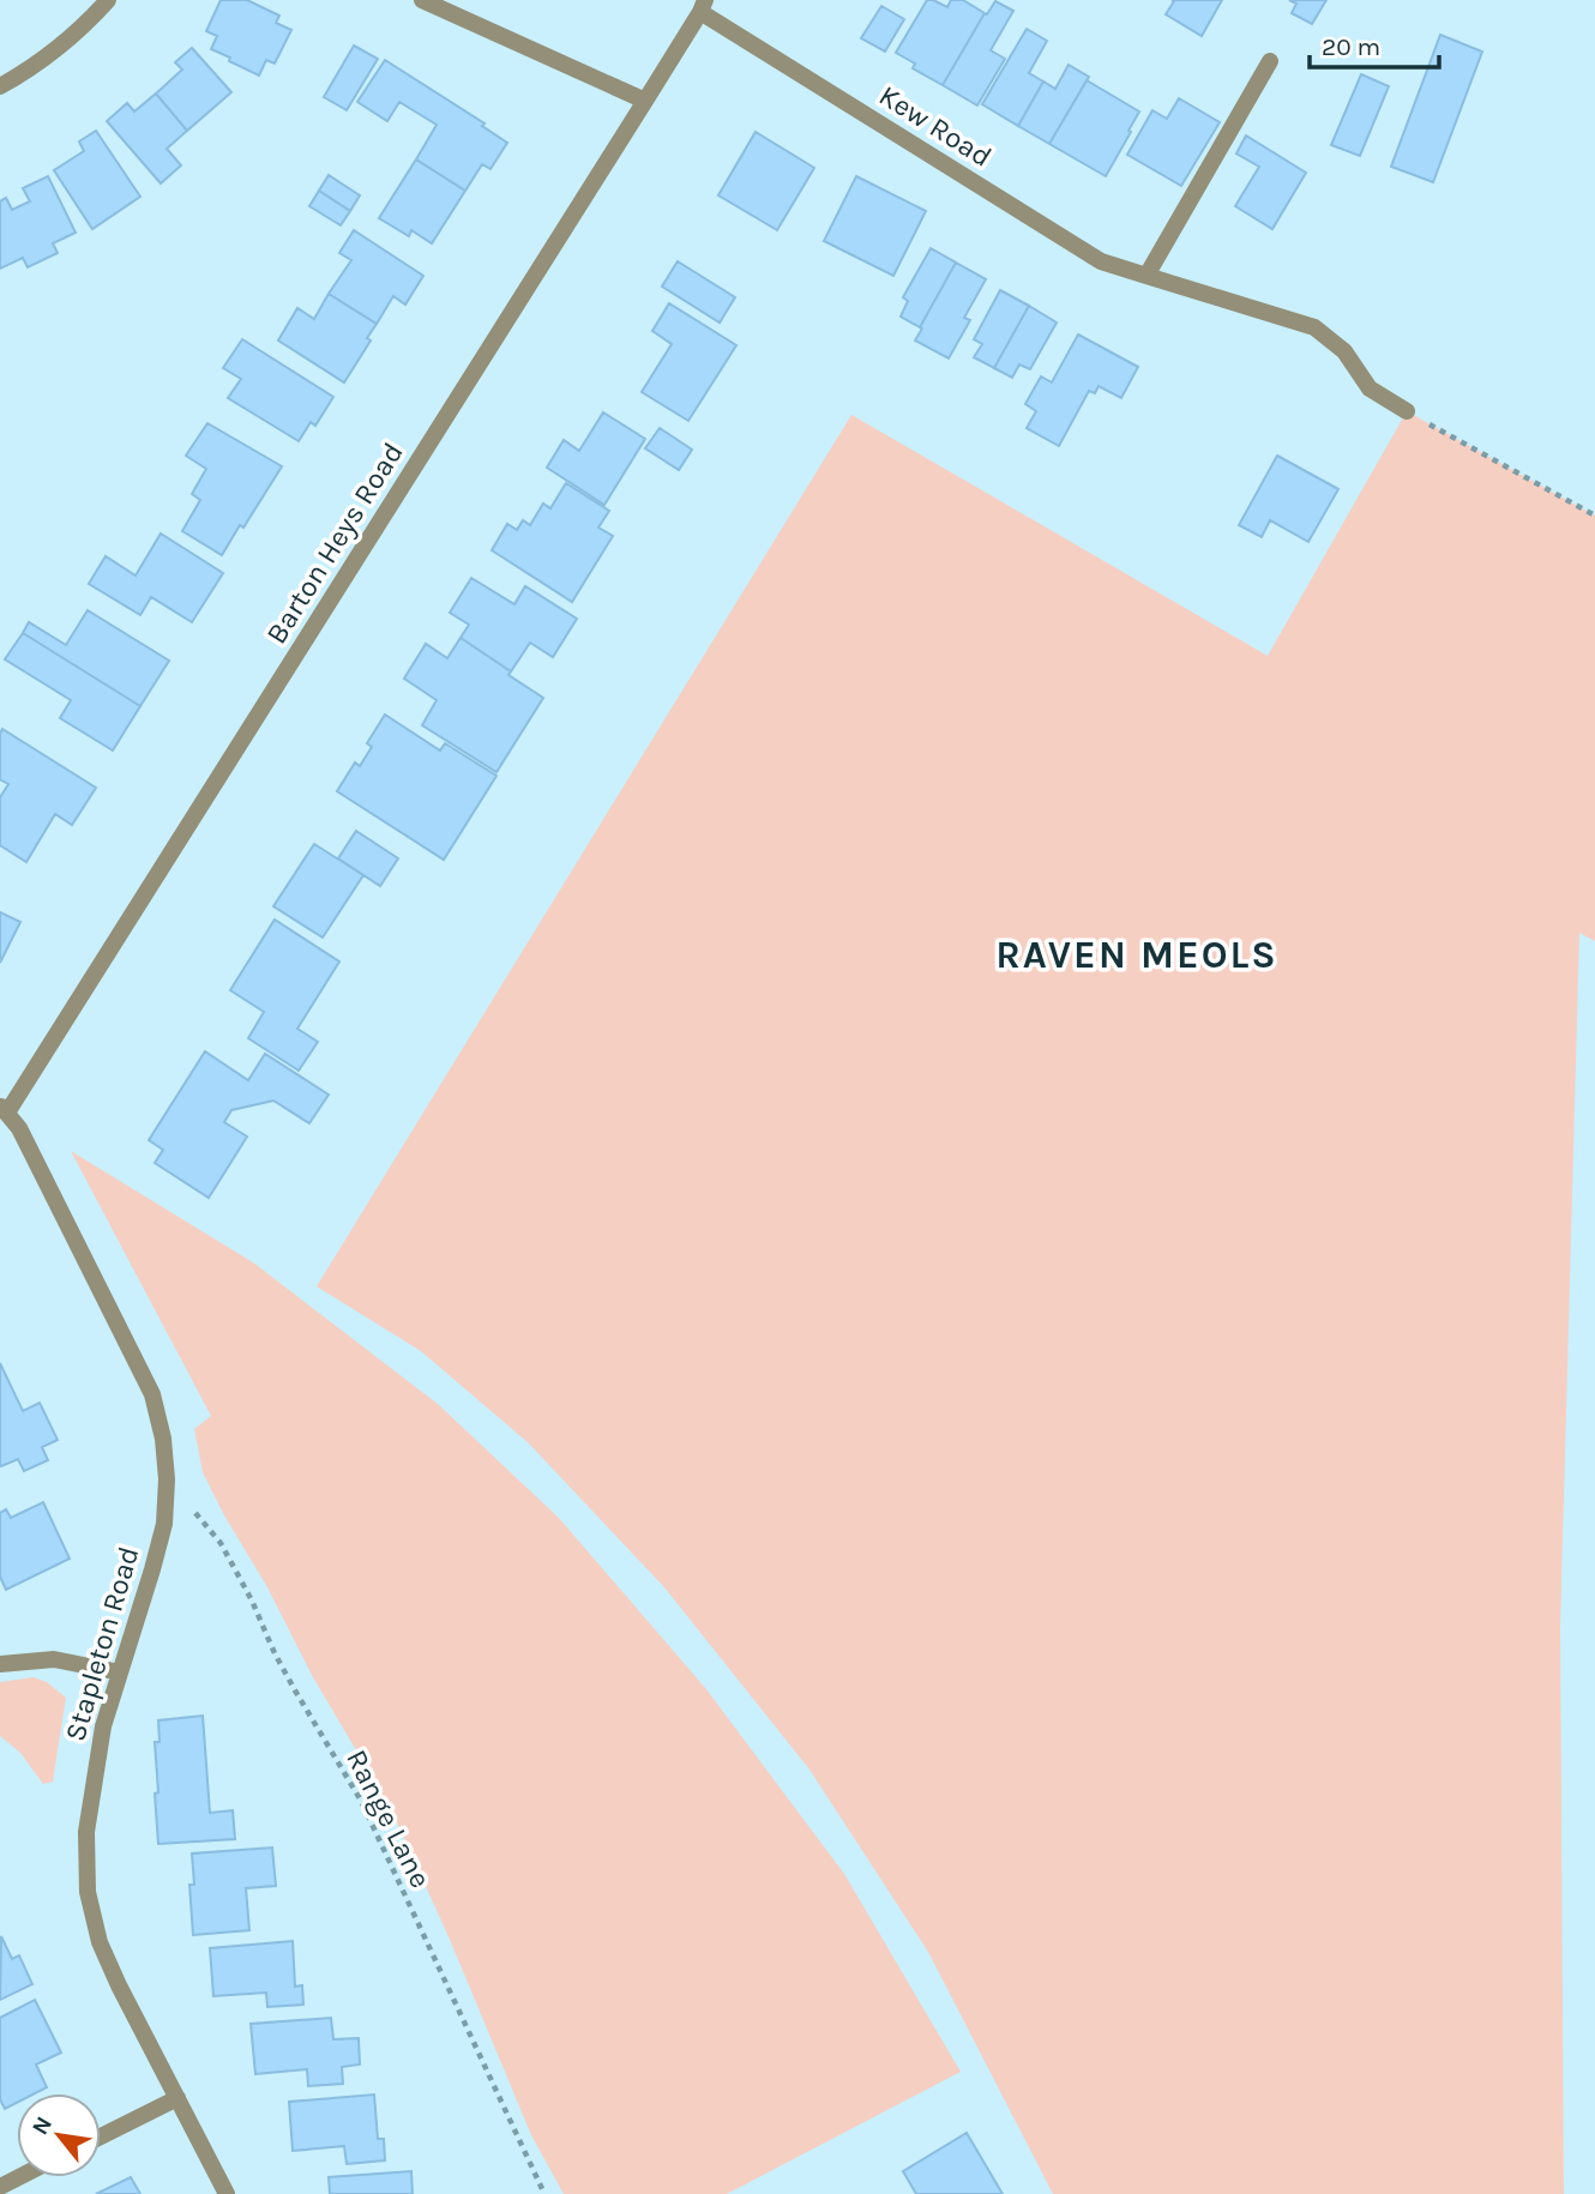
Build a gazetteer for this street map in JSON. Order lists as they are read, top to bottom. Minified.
{"streets":{"street":["Kew Road","Barton Heys Road","Stapleton Road"],"path":["Range Lane"]},"crossings":[["Kew Road","Barton Heys Road"],["Barton Heys Road","Stapleton Road"],["Stapleton Road","Range Lane"]],"districts":["RAVEN MEOLS"],"scale_bar":"20 m","north":"top left"}
